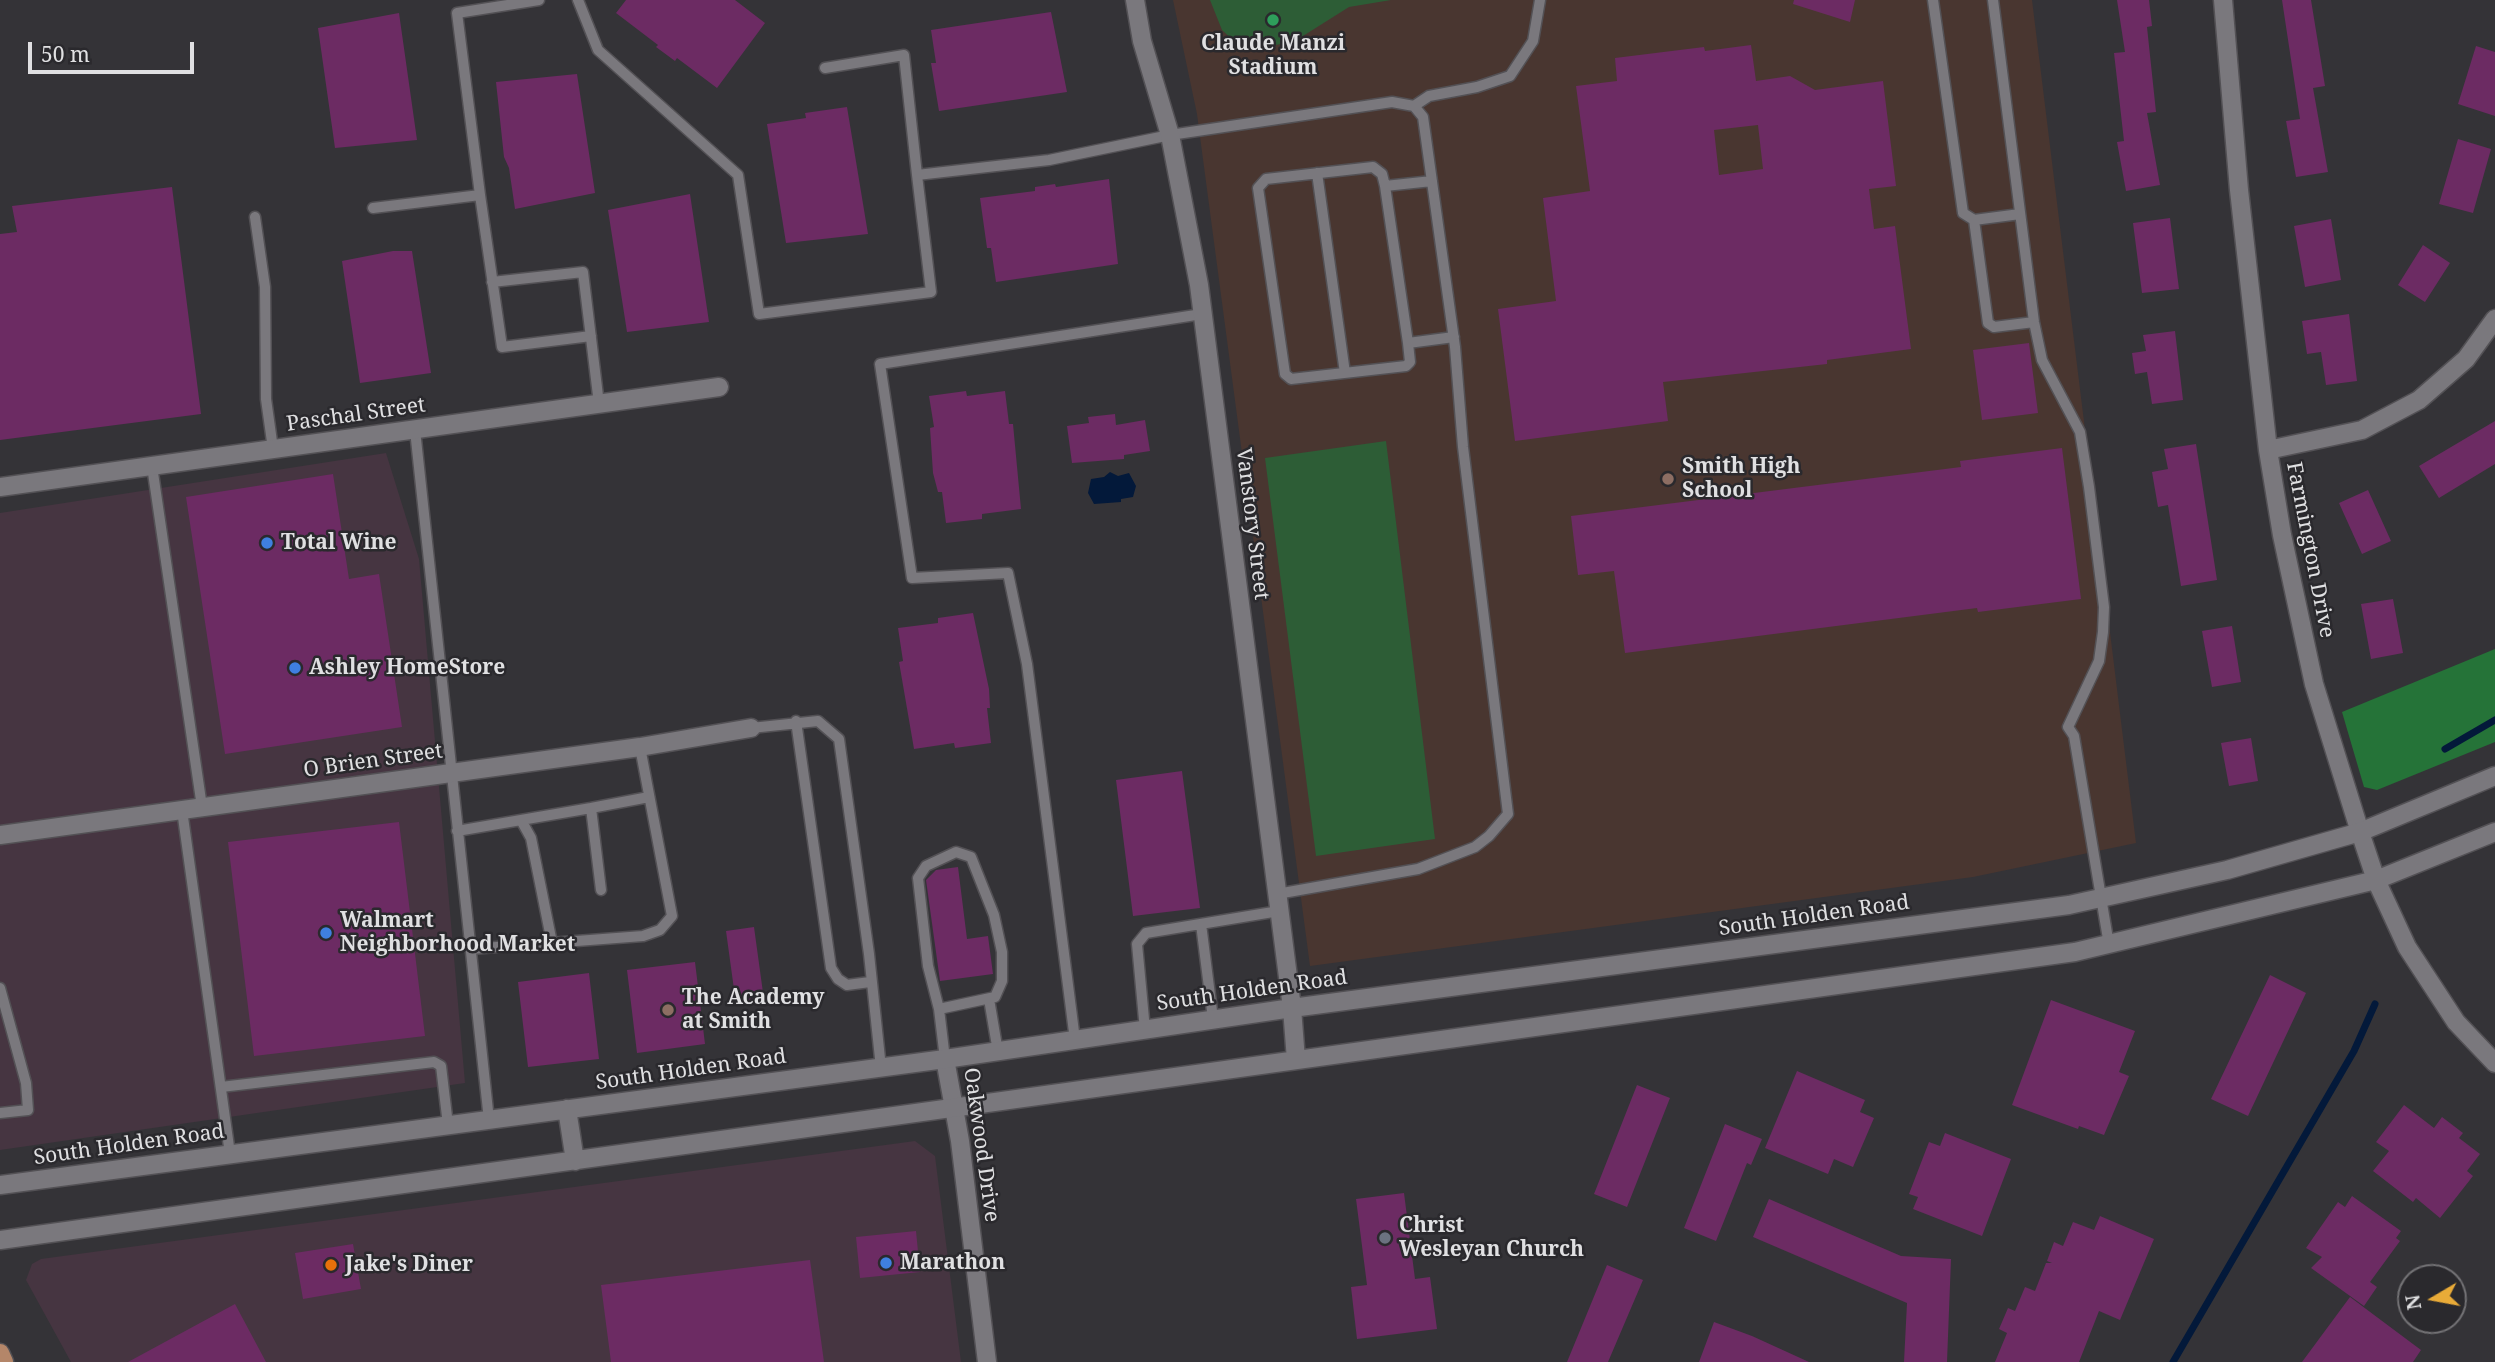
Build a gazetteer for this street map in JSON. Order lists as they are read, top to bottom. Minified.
{"streets":{"main road":["Paschal Street","Vanstory Street","Farmington Drive","O Brien Street","South Holden Road","Oakwood Drive"]},"crossings":[["Vanstory Street","South Holden Road"],["Farmington Drive","South Holden Road"],["South Holden Road","Oakwood Drive"]],"places":["Claude Manzi Stadium","Smith High School","Total Wine","Ashley HomeStore","Walmart Neighborhood Market","The Academy at Smith","Christ Wesleyan Church","Marathon","Jake's Diner"],"scale_bar":"50 m","north":"left"}
